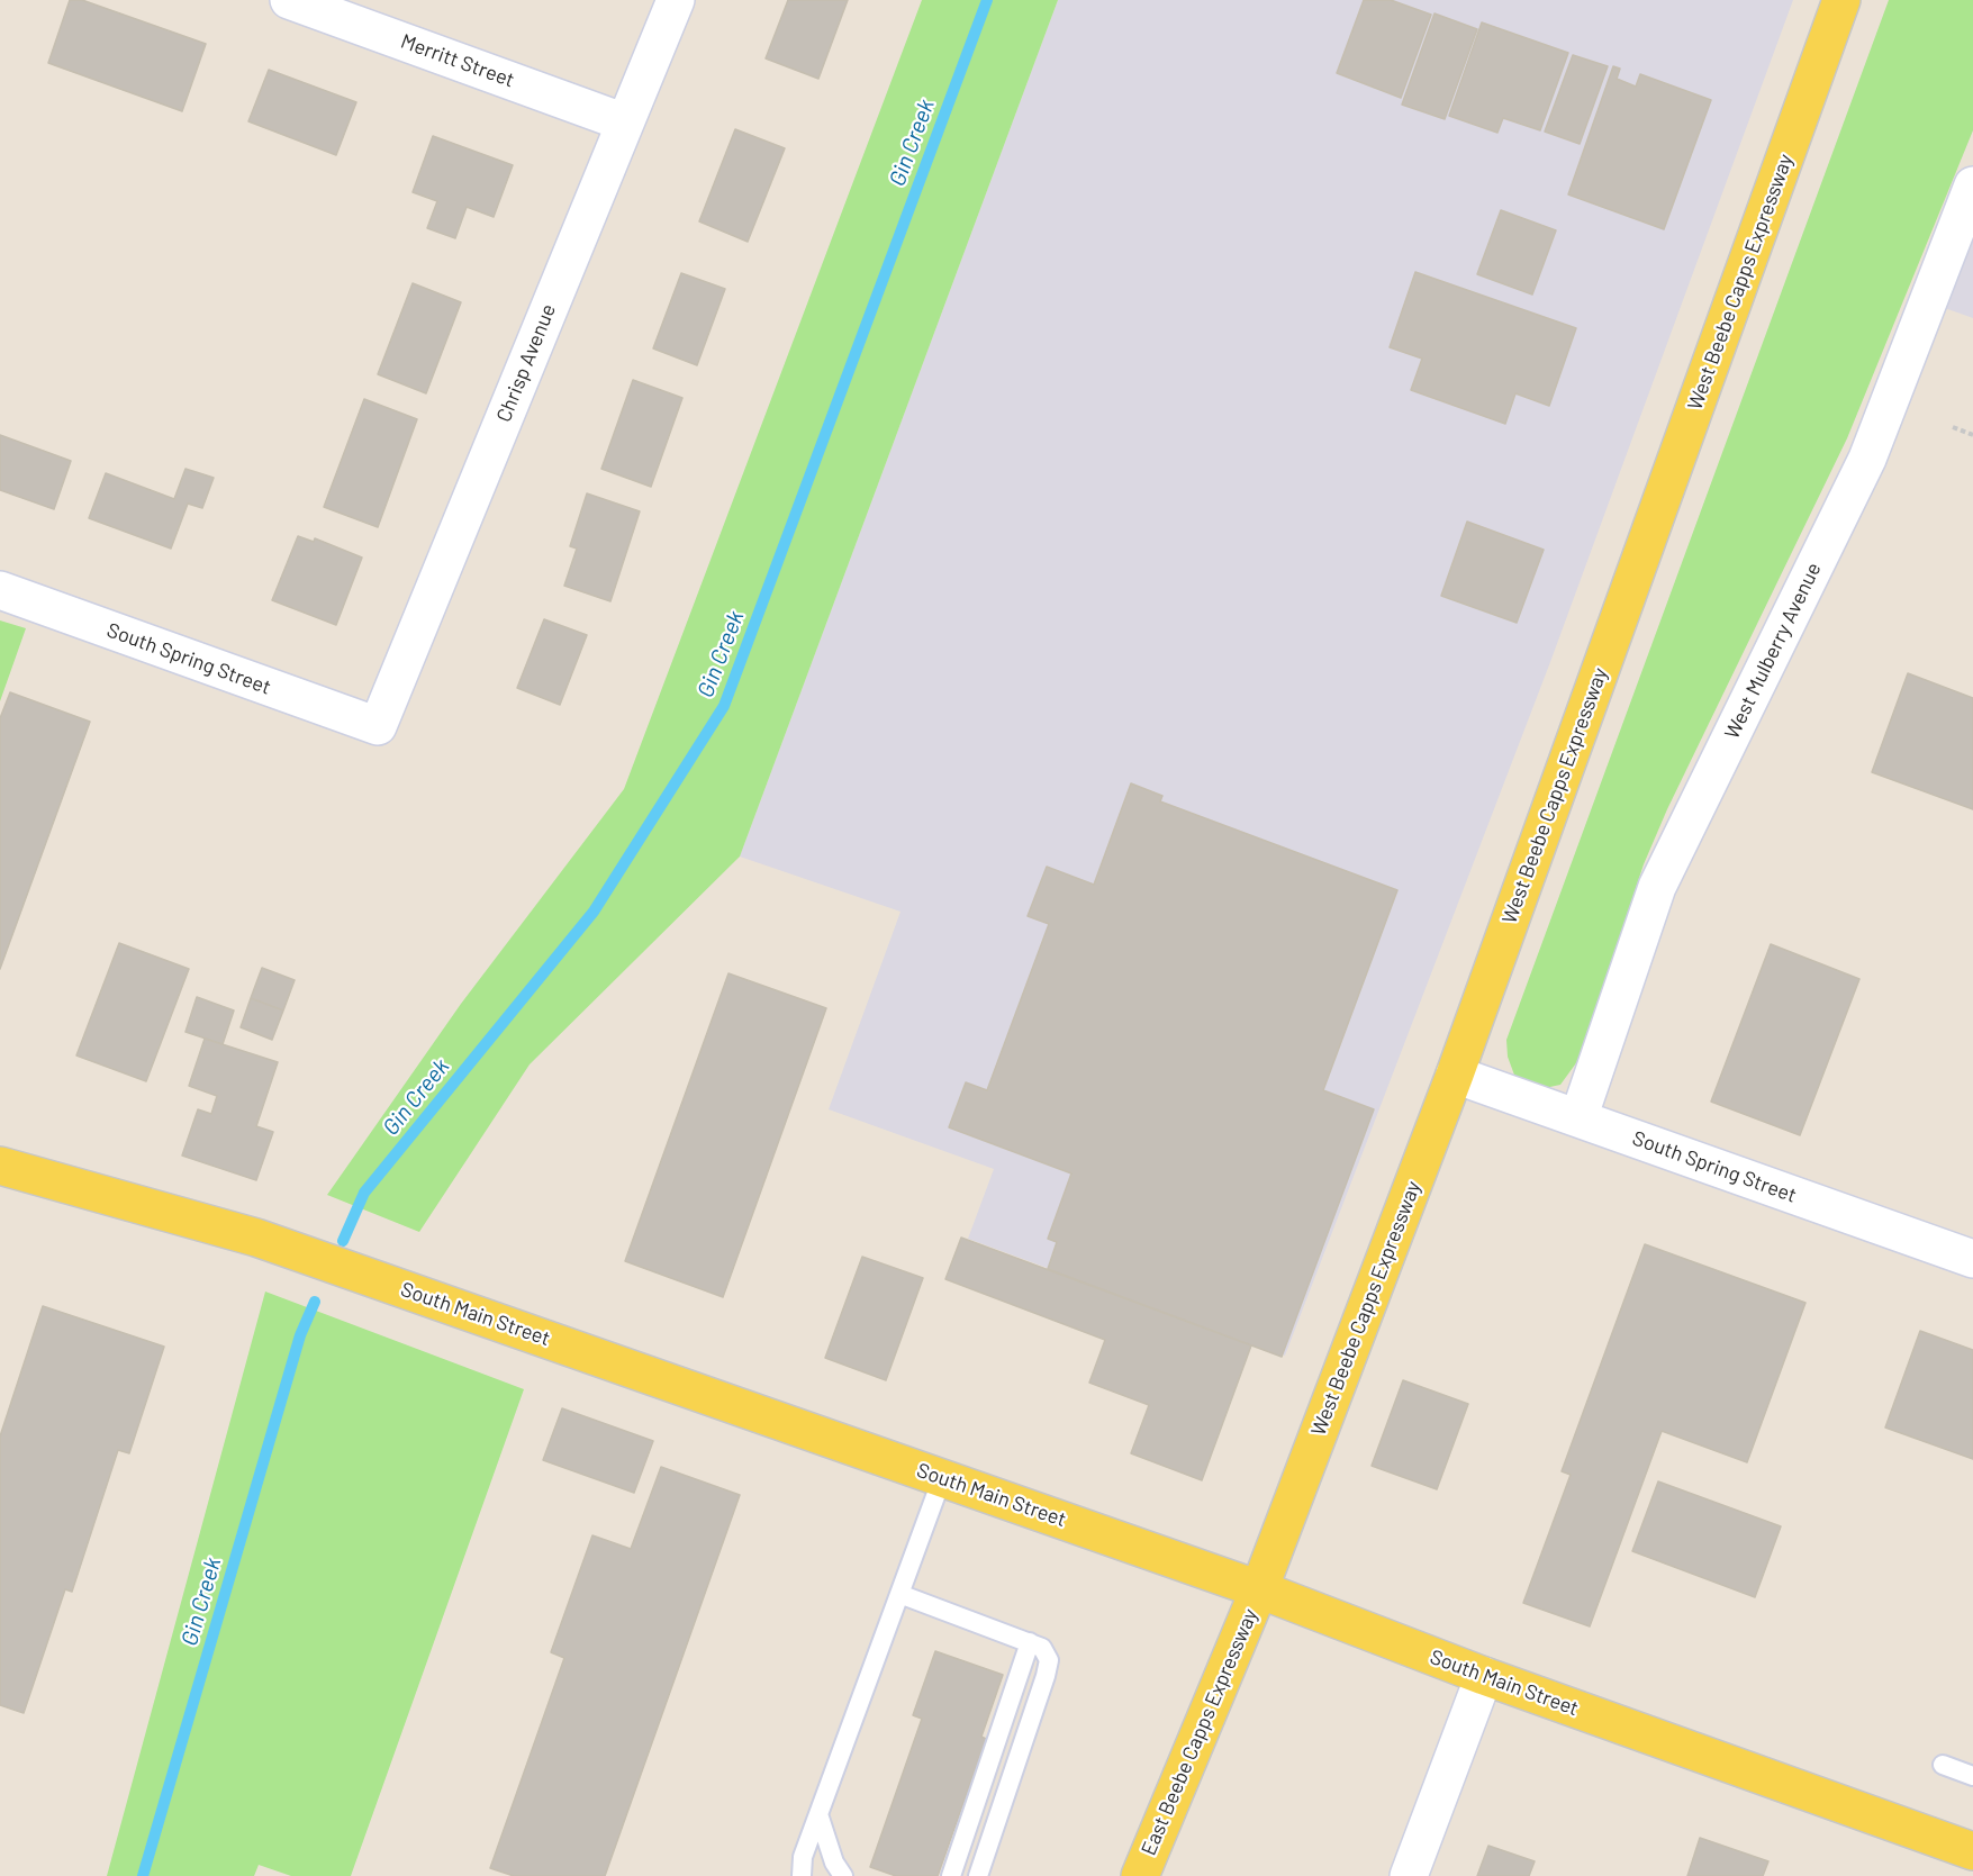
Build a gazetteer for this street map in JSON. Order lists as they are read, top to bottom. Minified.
{"streets":{"main road":["West Beebe Capps Expressway","South Main Street","East Beebe Capps Expressway"],"street":["Merritt Street","Chrisp Avenue","West Mulberry Avenue","South Spring Street"]},"crossings":[["Merritt Street","Chrisp Avenue"],["West Beebe Capps Expressway","South Spring Street"],["West Beebe Capps Expressway","South Main Street"],["West Beebe Capps Expressway","East Beebe Capps Expressway"],["Chrisp Avenue","South Spring Street"],["West Mulberry Avenue","South Spring Street"],["South Main Street","East Beebe Capps Expressway"]],"water":["Gin Creek"]}
